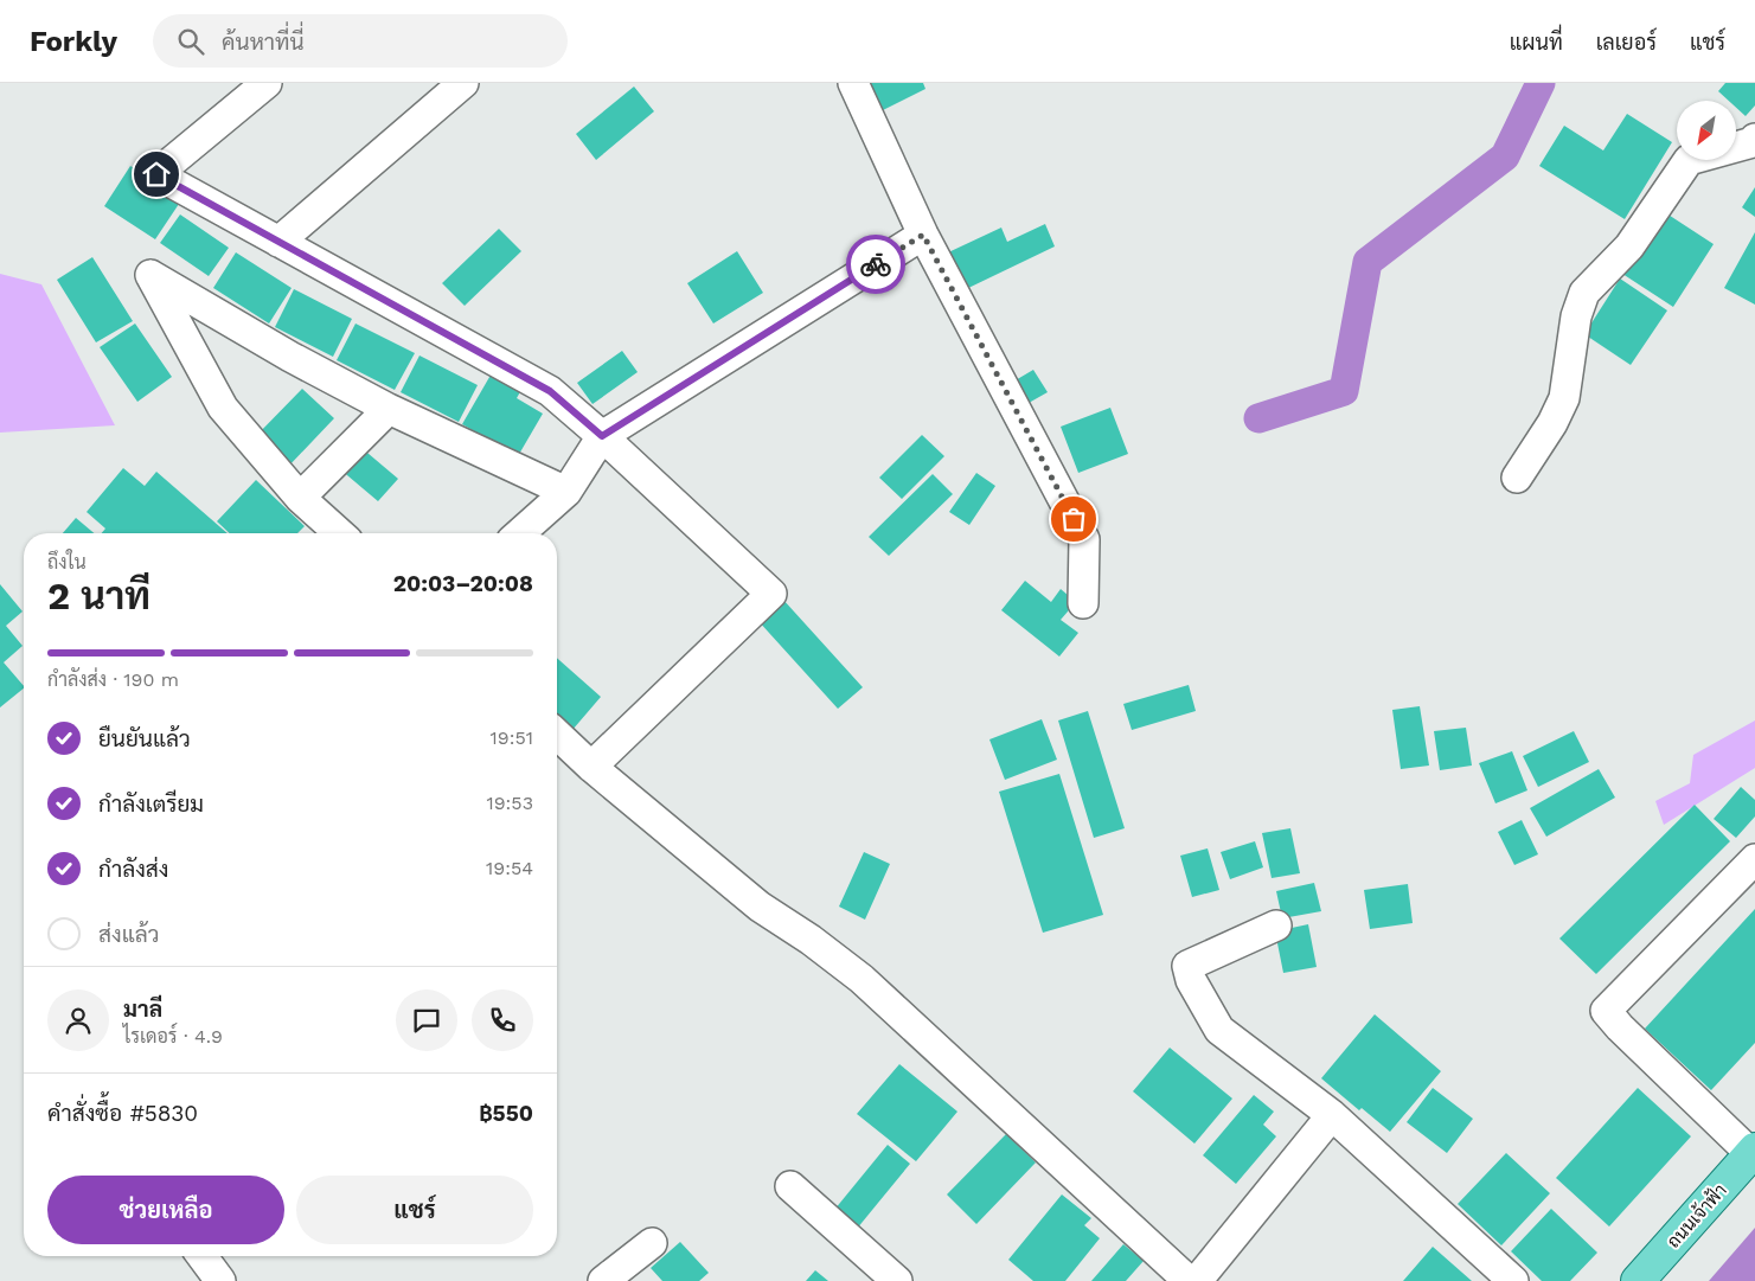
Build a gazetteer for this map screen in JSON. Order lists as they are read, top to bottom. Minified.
{"streets":{"main road":["ถนนเจ้าฟ้า"]},"north":"bottom left","page":{"header":"Forkly","search":"ค้นหาที่นี่","nav":["แผนที่","เลเยอร์","แชร์"],"heading":["2 นาที","ถึงใน","20:03–20:08"],"panel":["มาลี","ไรเดอร์ · 4.9","คำสั่งซื้อ #5830","฿550"],"bar":"กำลังส่ง · 190 m","list":[["ยืนยันแล้ว","19:51"],["กำลังเตรียม","19:53"],["กำลังส่ง","19:54"],"ส่งแล้ว"],"buttons":["ช่วยเหลือ","แชร์"]}}
